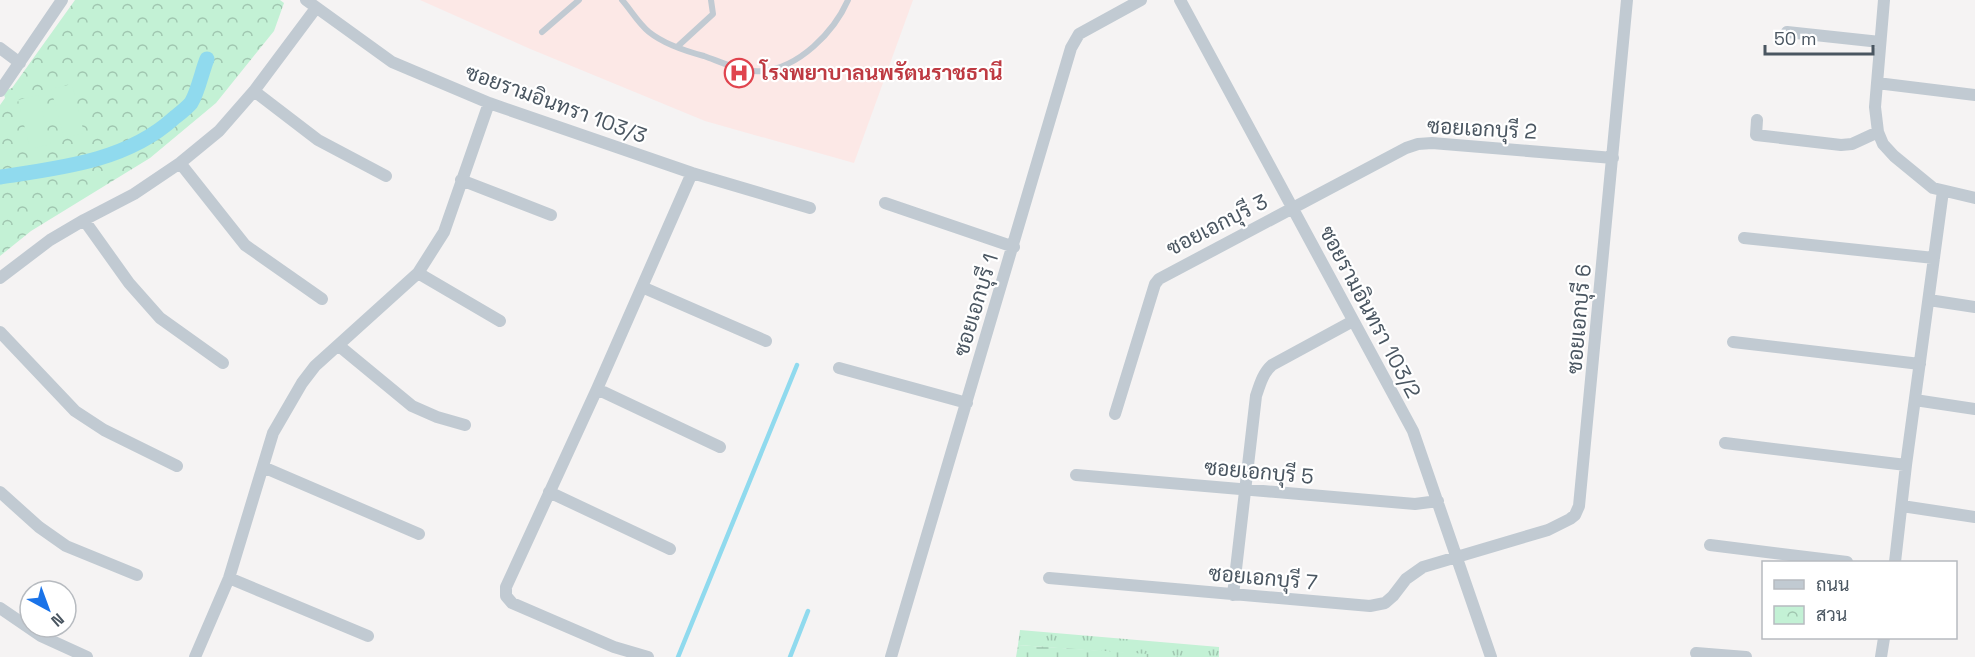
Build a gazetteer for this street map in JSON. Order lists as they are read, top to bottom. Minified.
{"streets":{"street":["ซอยรามอินทรา 103/3","ซอยเอกบุรี 2","ซอยเอกบุรี 3","ซอยเอกบุรี 1","ซอยรามอินทรา 103/2","ซอยเอกบุรี 6","ซอยเอกบุรี 5","ซอยเอกบุรี 7"]},"crossings":[["ซอยเอกบุรี 2","ซอยเอกบุรี 3"],["ซอยเอกบุรี 2","ซอยรามอินทรา 103/2"],["ซอยเอกบุรี 2","ซอยเอกบุรี 6"],["ซอยเอกบุรี 3","ซอยรามอินทรา 103/2"],["ซอยรามอินทรา 103/2","ซอยเอกบุรี 6"],["ซอยรามอินทรา 103/2","ซอยเอกบุรี 5"],["ซอยรามอินทรา 103/2","ซอยเอกบุรี 7"],["ซอยเอกบุรี 6","ซอยเอกบุรี 7"]],"places":{"hospital":["โรงพยาบาลนพรัตนราชธานี"]},"legend":["ถนน","สวน"],"scale_bar":"50 m","north":"bottom right"}
